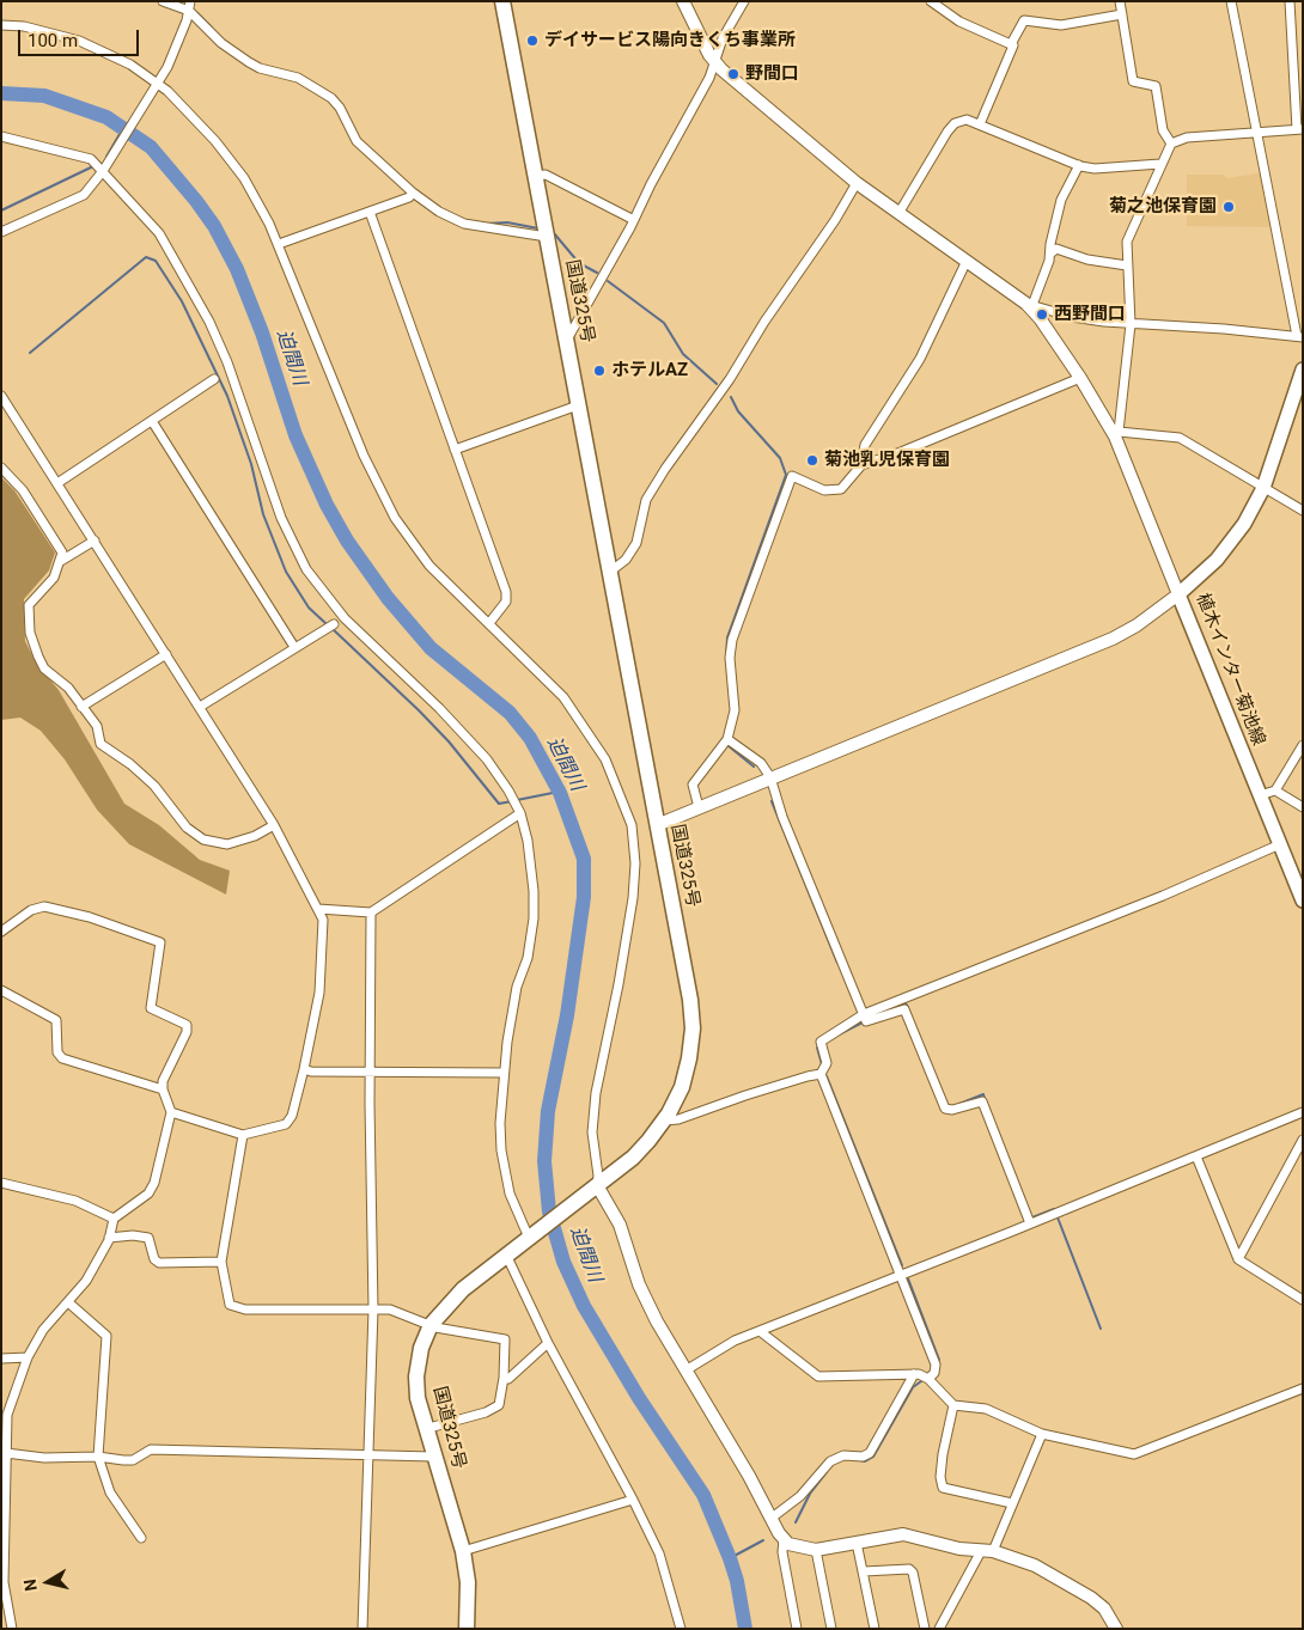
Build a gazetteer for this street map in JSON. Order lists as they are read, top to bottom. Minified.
{"streets":{"highway":["国道325号"],"main road":["植木インター菊池線"]},"water":["迫間川"],"places":["デイサービス陽向きくち事業所","野間口","菊之池保育園","西野間口","ホテルAZ","菊池乳児保育園"],"scale_bar":"100 m","north":"left"}
